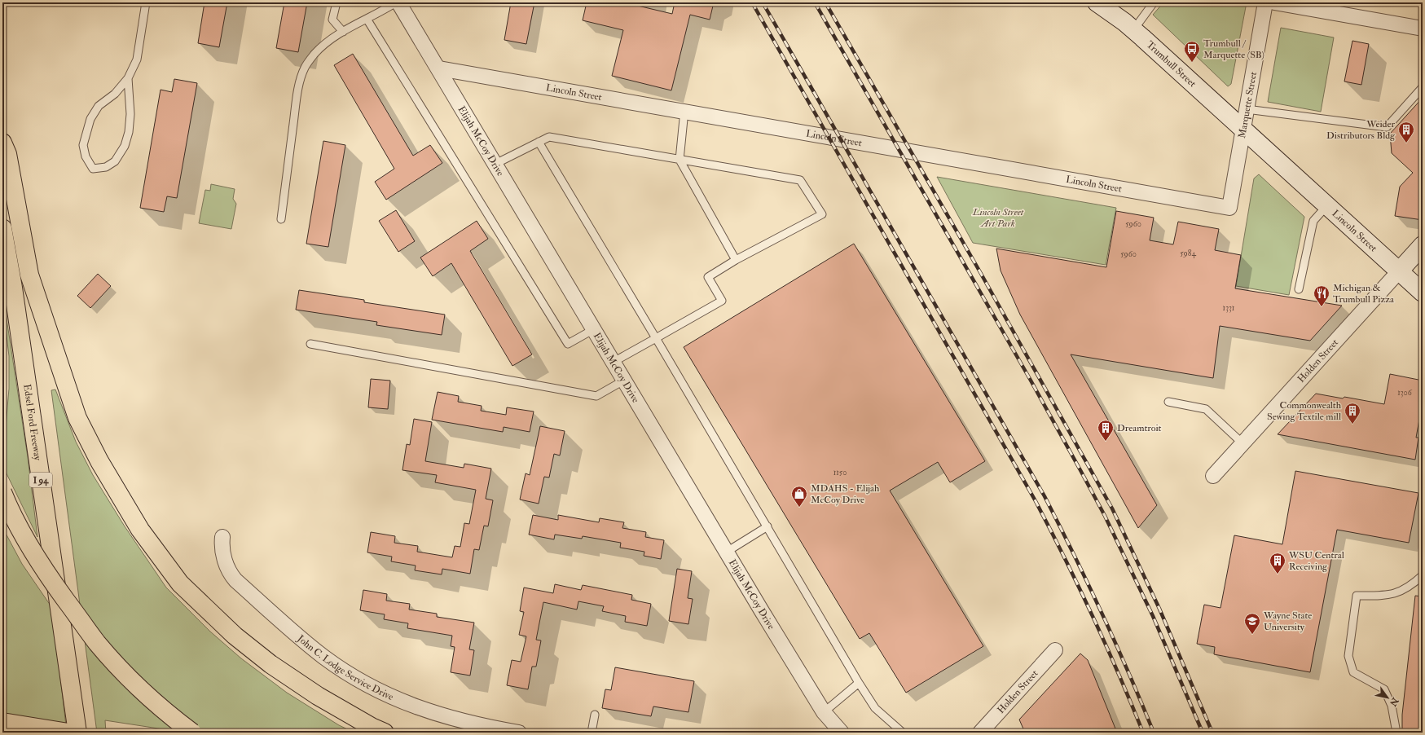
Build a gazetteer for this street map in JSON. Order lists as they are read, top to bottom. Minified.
{"streets":{"highway":["Edsel Ford Freeway","I 94"],"street":["Trumbull Street","Lincoln Street","Marquette Street","Elijah McCoy Drive","Holden Street","John C. Lodge Service Drive"]},"crossings":[["Trumbull Street","Lincoln Street"],["Trumbull Street","Marquette Street"],["Lincoln Street","Marquette Street"],["Lincoln Street","Elijah McCoy Drive"],["Lincoln Street","Holden Street"]],"parks":["Lincoln Street Art Park"],"places":{"bus stop":["Trumbull / Marquette (SB)"],"building":["Weider Distributors Bldg","Commonwealth Sewing Textile mill","Dreamtroit","WSU Central Receiving"],"restaurant":["Michigan & Trumbull Pizza"],"shop":["MDAHS - Elijah McCoy Drive"],"school or university":["Wayne State University"]},"house_numbers":["5960","5984","5960","1331","1306","1150"],"north":"bottom right"}
